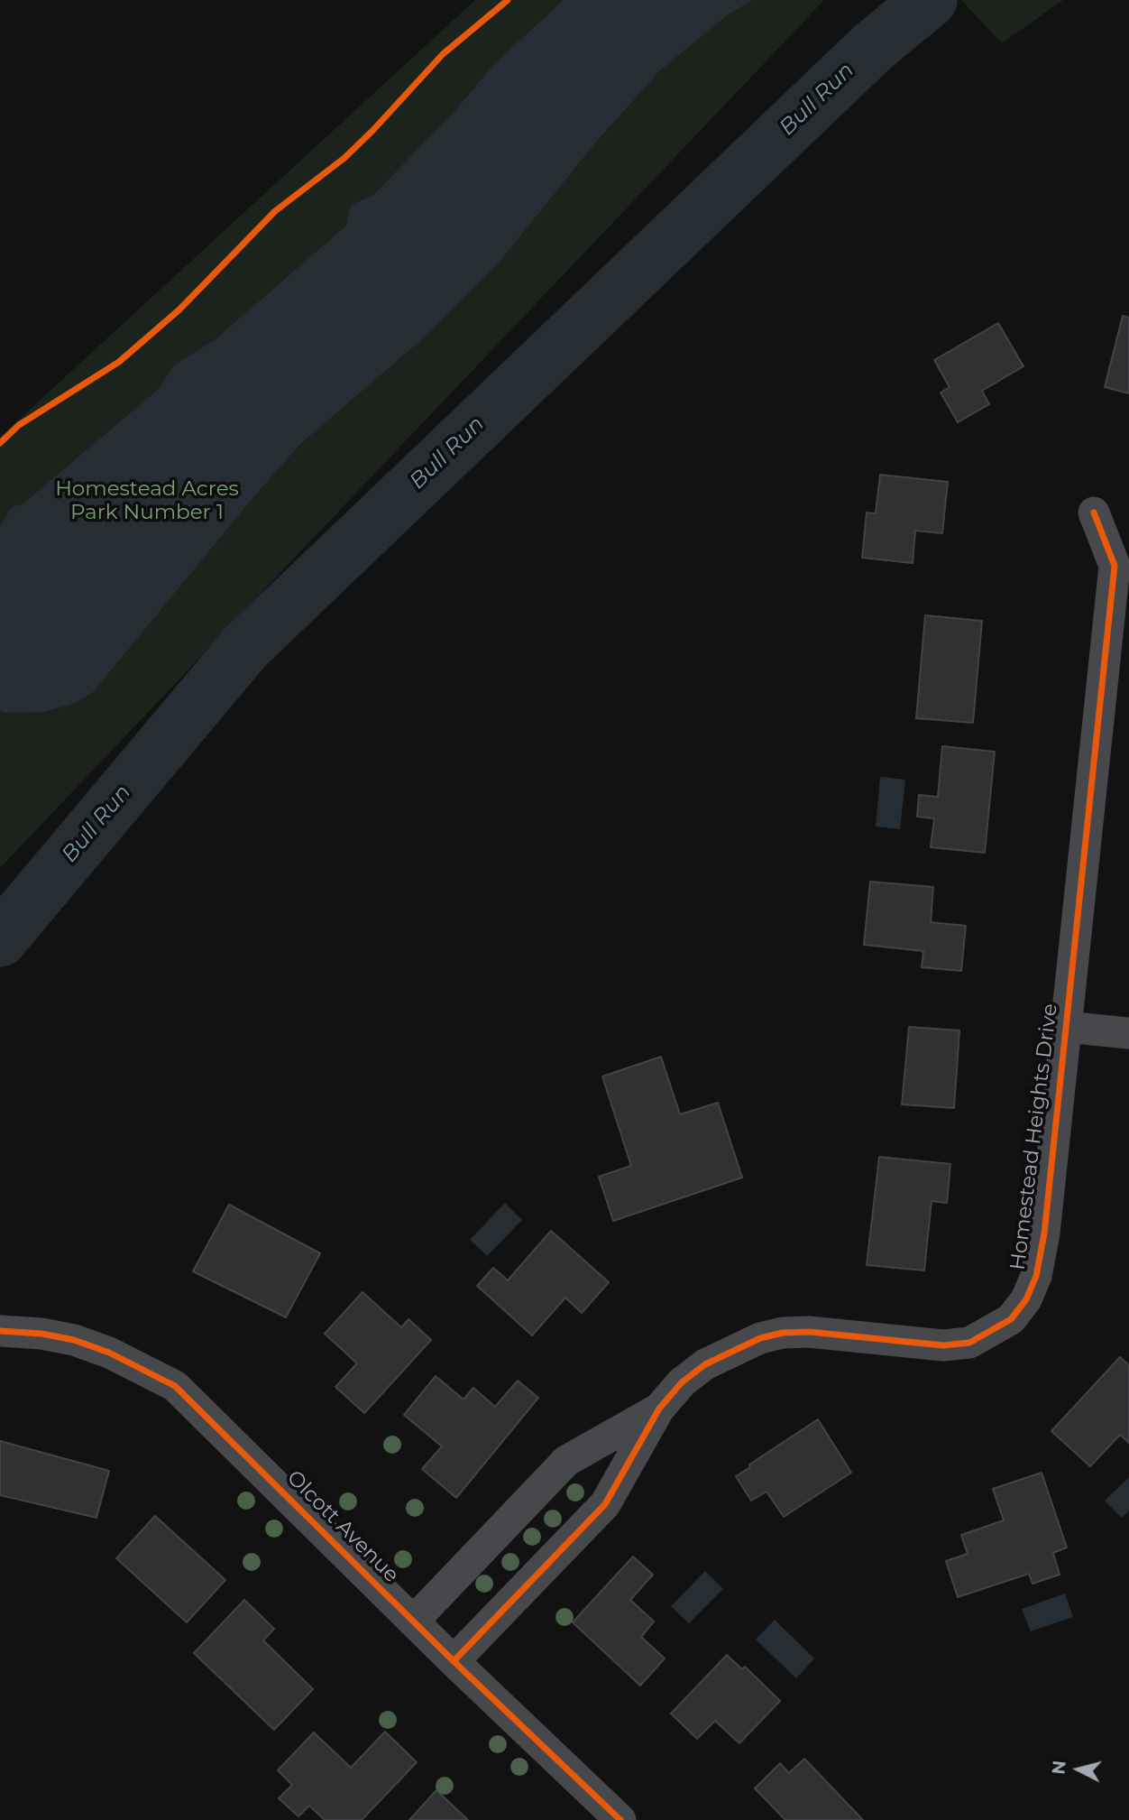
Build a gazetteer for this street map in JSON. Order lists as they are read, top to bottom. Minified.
{"streets":{"street":["Homestead Heights Drive","Olcott Avenue"]},"crossings":[["Homestead Heights Drive","Olcott Avenue"]],"water":["Bull Run"],"parks":["Homestead Acres Park Number 1"],"north":"left"}
